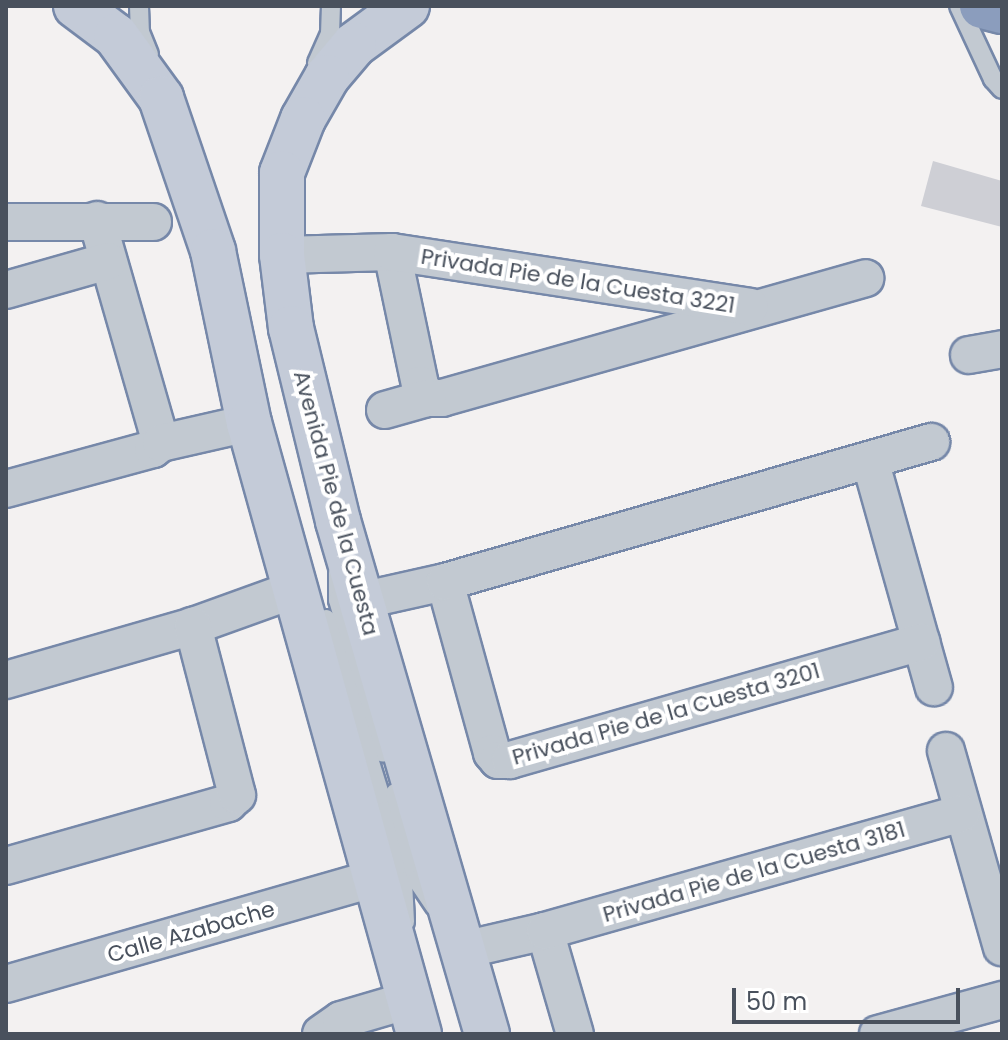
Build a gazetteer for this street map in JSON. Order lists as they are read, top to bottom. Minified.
{"streets":{"main road":["Avenida Pie de la Cuesta"],"street":["Privada Pie de la Cuesta 3221","Privada Pie de la Cuesta 3201","Privada Pie de la Cuesta 3181","Calle Azabache"]},"crossings":[["Privada Pie de la Cuesta 3221","Avenida Pie de la Cuesta"],["Avenida Pie de la Cuesta","Privada Pie de la Cuesta 3181"]],"scale_bar":"50 m"}
